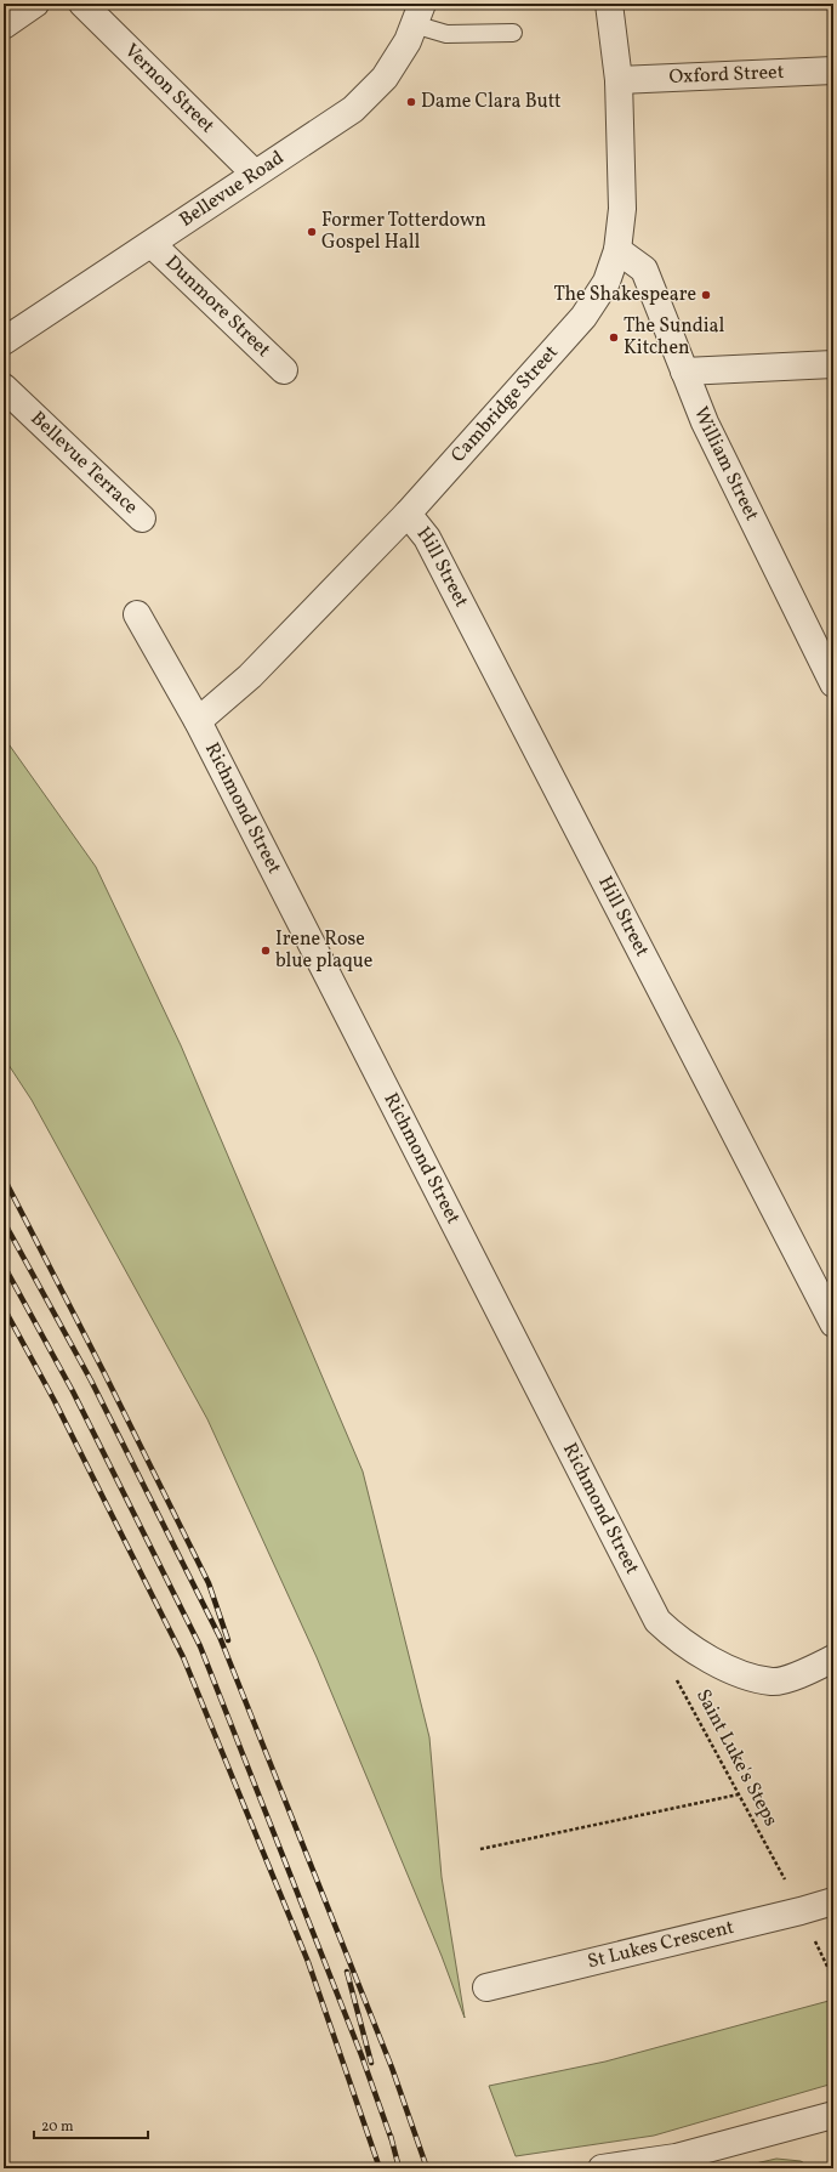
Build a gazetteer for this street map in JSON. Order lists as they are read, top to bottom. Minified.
{"streets":{"street":["Oxford Street","Vernon Street","Bellevue Road","Dunmore Street","Cambridge Street","Bellevue Terrace","William Street","Hill Street","Richmond Street","St Lukes Crescent"],"path":["Saint Luke's Steps"]},"crossings":[["Oxford Street","Cambridge Street"],["Vernon Street","Bellevue Road"],["Bellevue Road","Dunmore Street"],["Cambridge Street","William Street"],["Cambridge Street","Hill Street"],["Cambridge Street","Richmond Street"],["Richmond Street","Saint Luke's Steps"]],"places":["Dame Clara Butt","Former Totterdown Gospel Hall","The Shakespeare","The Sundial Kitchen","Irene Rose blue plaque"],"scale_bar":"20 m"}
